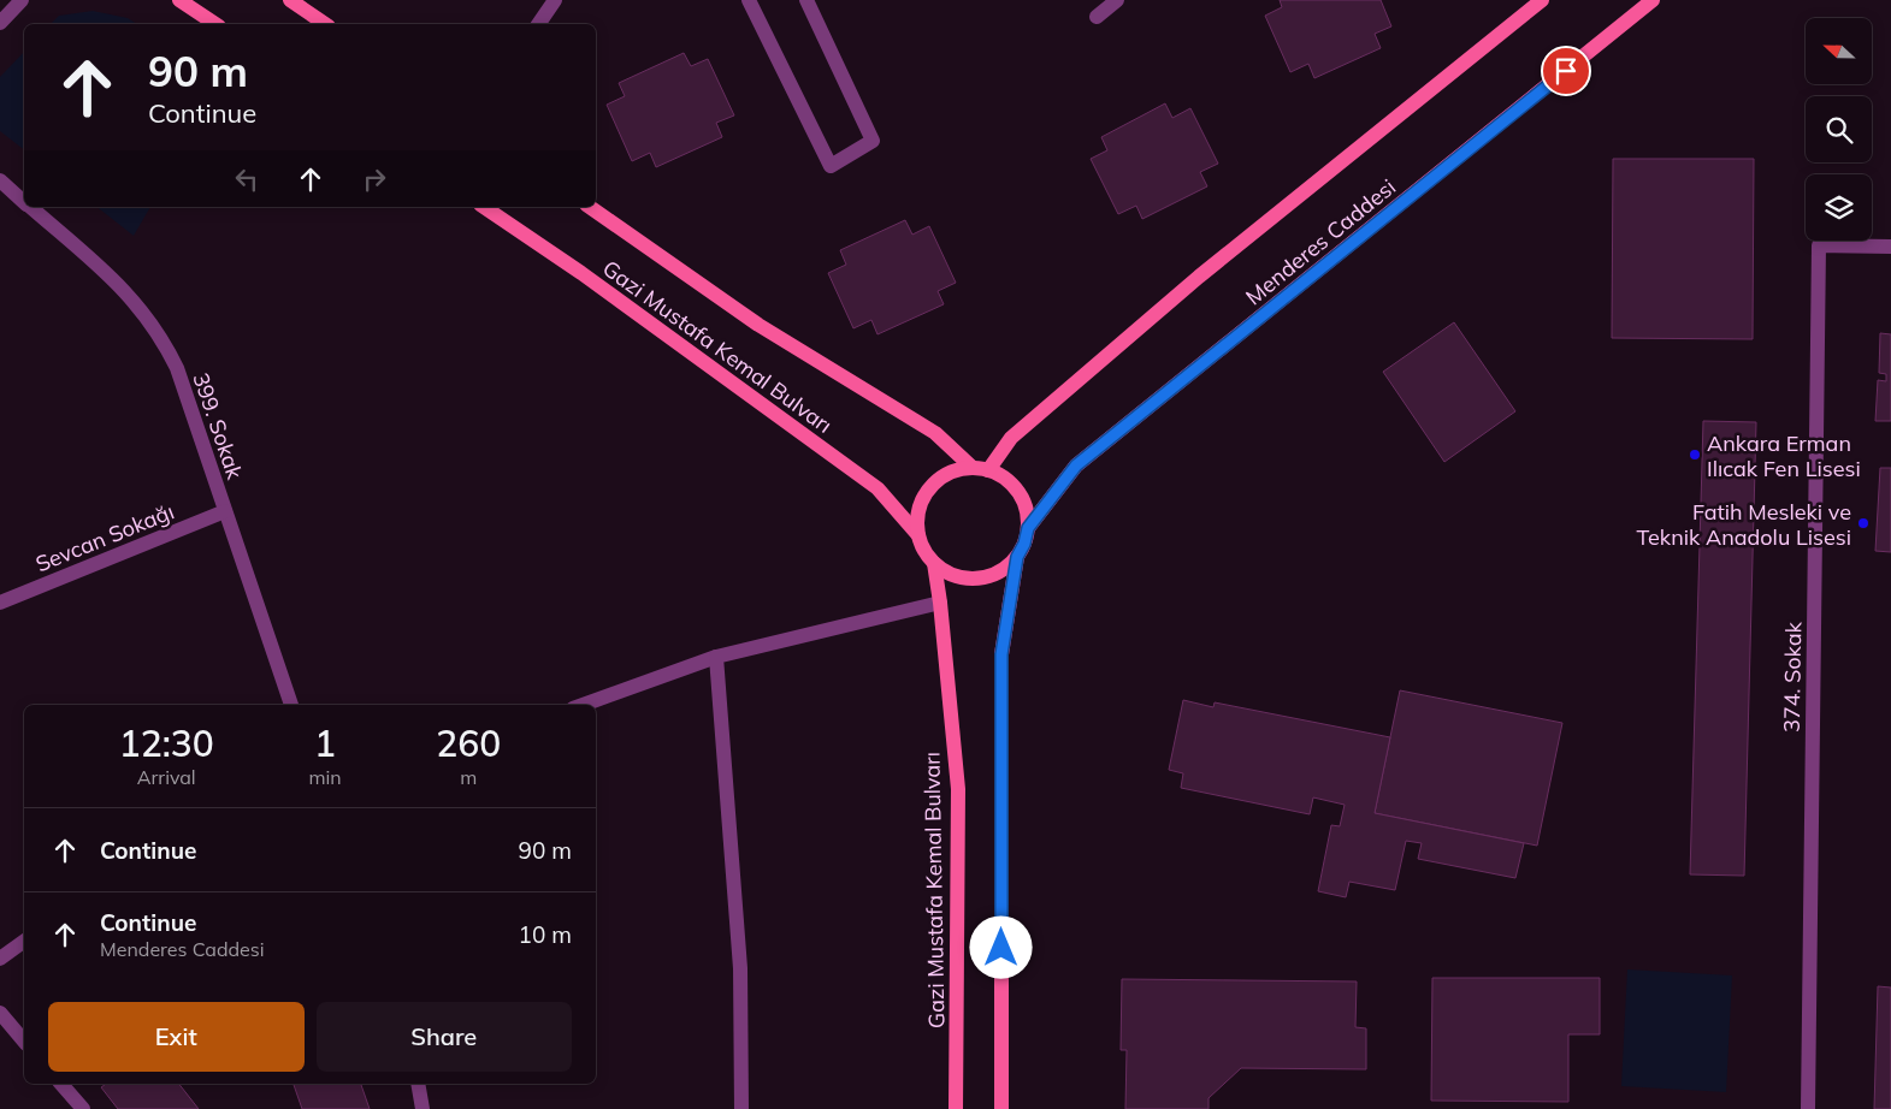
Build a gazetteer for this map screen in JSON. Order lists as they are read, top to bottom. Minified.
{"streets":{"main road":["Menderes Caddesi","Gazi Mustafa Kemal Bulvarı"],"street":["399. Sokak","Sevcan Sokağı","374. Sokak"]},"crossings":[["Menderes Caddesi","Gazi Mustafa Kemal Bulvarı"],["399. Sokak","Sevcan Sokağı"]],"places":["Ankara Erman Ilıcak Fen Lisesi","Fatih Mesleki ve Teknik Anadolu Lisesi"],"north":"left","page":{"turn":["90 m","Continue"],"eta":["12:30","Arrival","1","min","260","m"],"list":[{"name":"Continue","value":"90 m"},{"name":"Continue","note":"Menderes Caddesi","value":"10 m"}],"buttons":["Exit","Share"]}}
